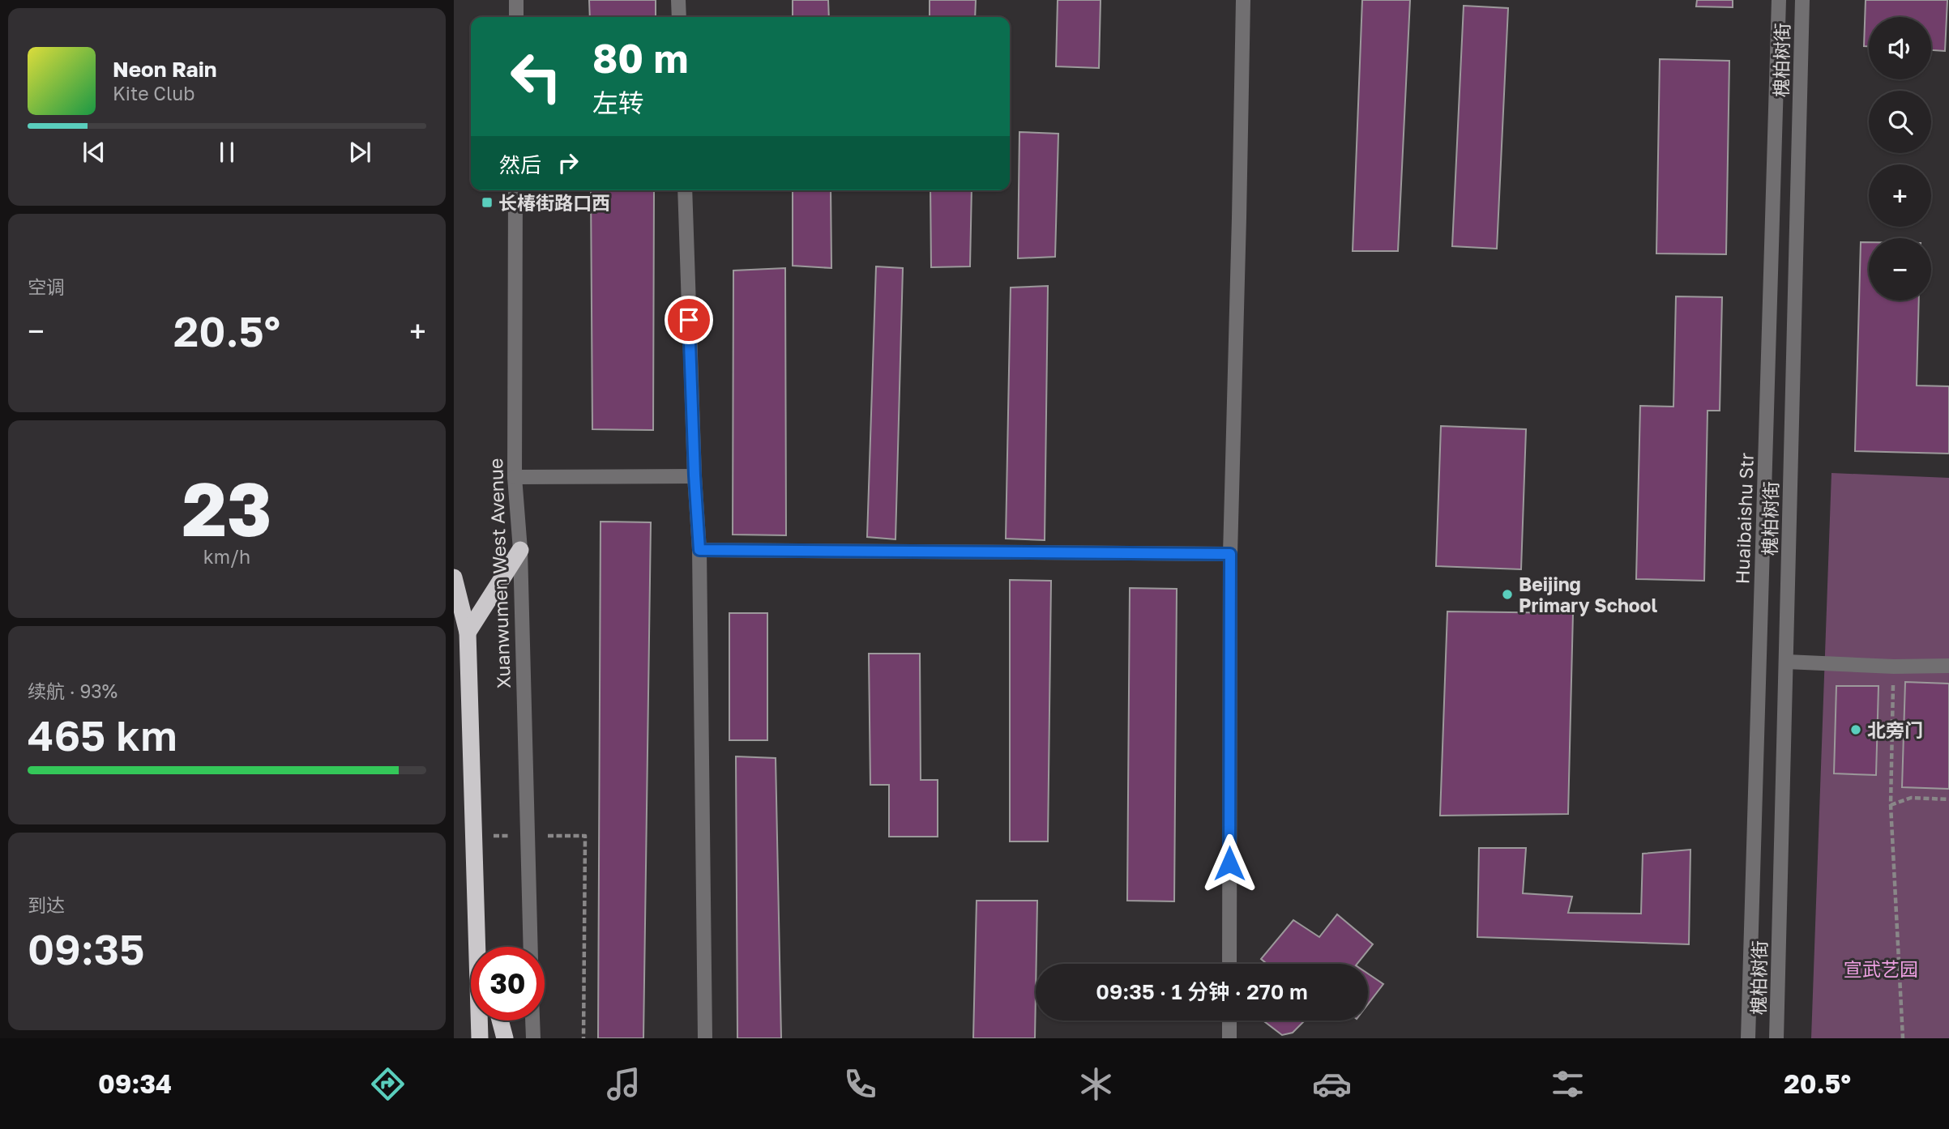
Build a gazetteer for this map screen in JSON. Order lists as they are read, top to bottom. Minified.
{"streets":{"street":["槐柏树街","Huaibaishu Str","Xuanwumen West Avenue"]},"parks":["宣武艺园"],"places":{"transit":["长椿街路口西"],"other":["Beijing Primary School","北旁门"]},"page":{"map_buttons":["+","−"],"turn":["80 m","左转"],"song":["Neon Rain","Kite Club"],"then":"然后","tile":["空调",["23","km/h"],["续航 · 93%","465 km"],["到达","09:35"]],"heat":["−","20.5°","+"],"limit":"30","trip":"09:35 · 1 分钟 · 270 m","tabs":["09:34","20.5°"]}}
